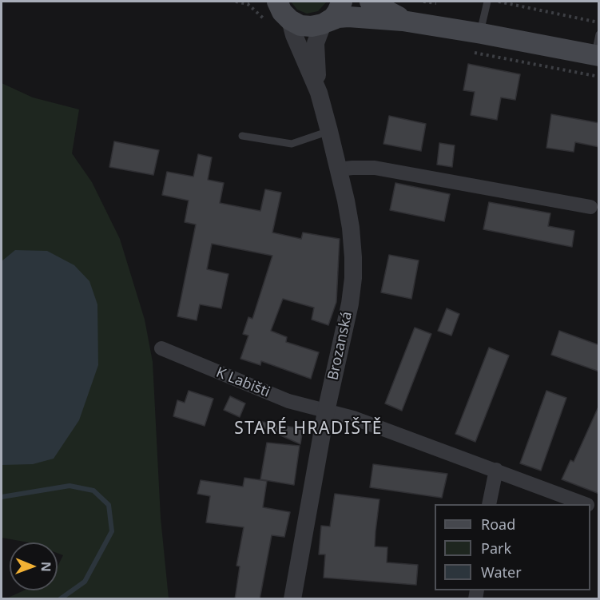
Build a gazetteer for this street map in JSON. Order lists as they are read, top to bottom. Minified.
{"streets":{"street":["Brozanská","K Labišti"]},"crossings":[["Brozanská","K Labišti"]],"districts":["STARÉ HRADIŠTĚ"],"legend":["Road","Park","Water"],"north":"right"}
